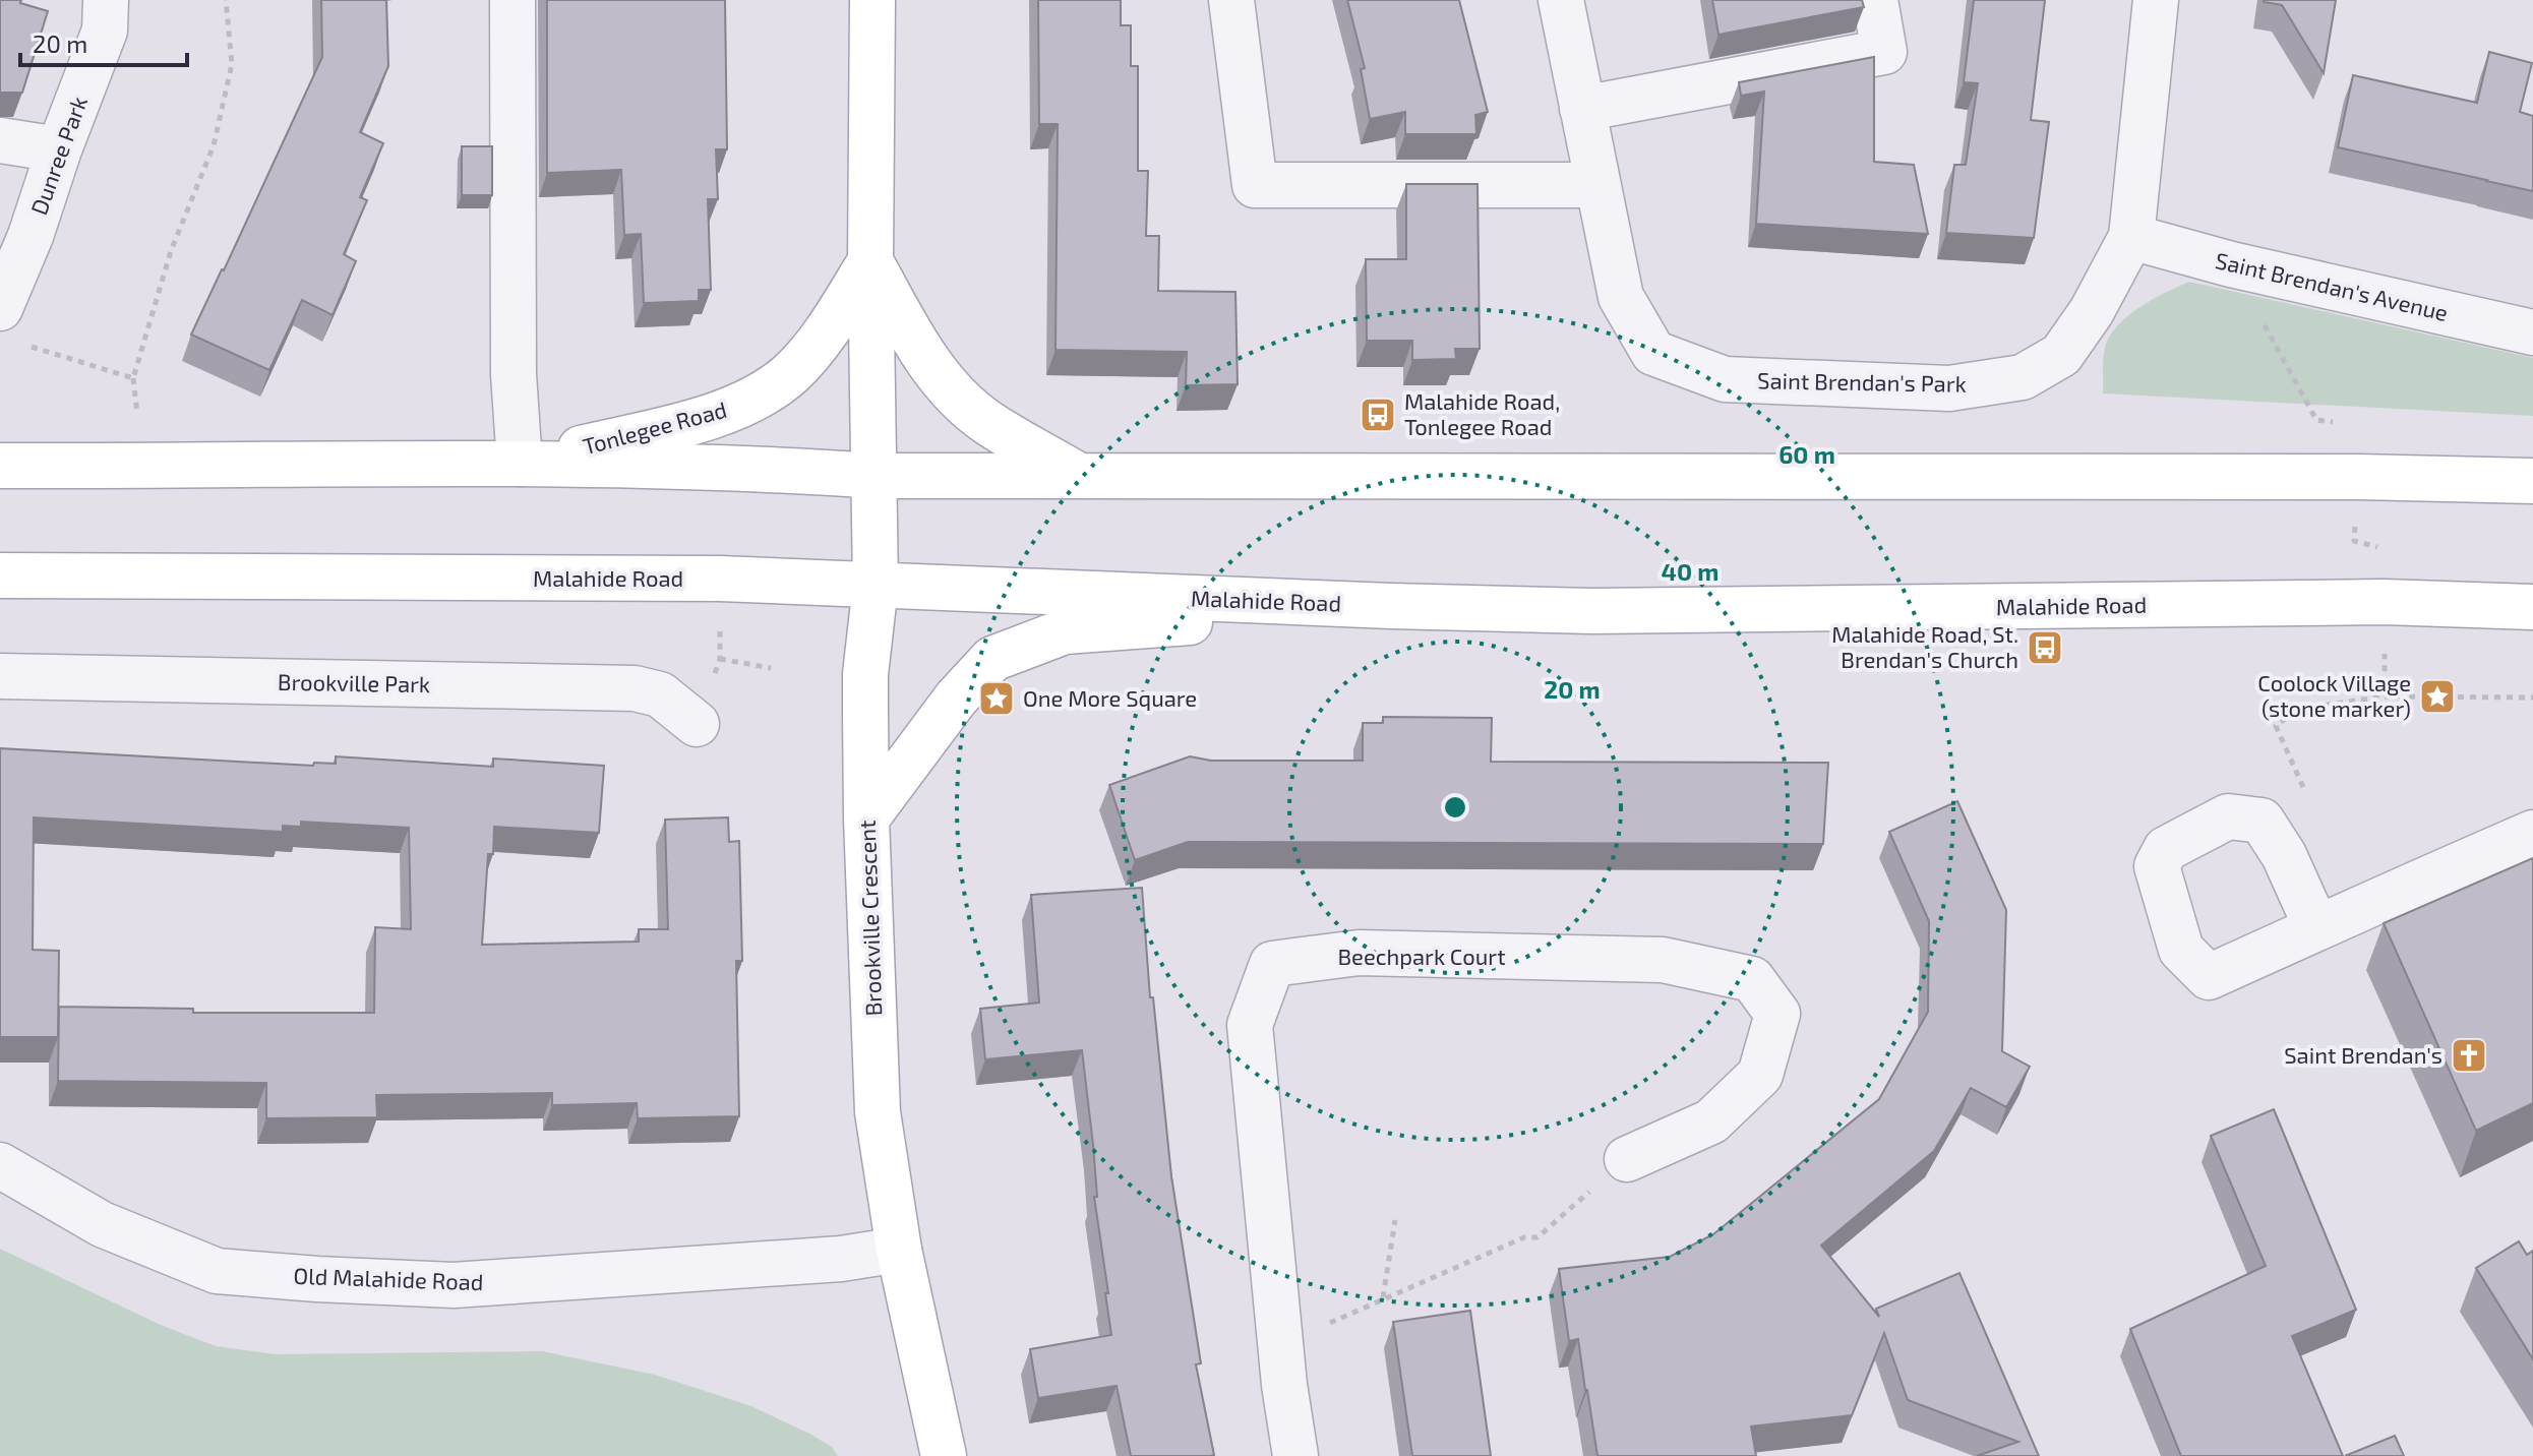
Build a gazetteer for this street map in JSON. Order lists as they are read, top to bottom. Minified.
{"streets":{"main road":["Tonlegee Road","Malahide Road","Brookville Crescent"],"street":["Dunree Park","Saint Brendan's Avenue","Saint Brendan's Park","Brookville Park","Beechpark Court","Old Malahide Road"]},"crossings":[["Saint Brendan's Avenue","Saint Brendan's Park"],["Malahide Road","Brookville Crescent"],["Brookville Crescent","Old Malahide Road"]],"places":{"bus stop":["Malahide Road, Tonlegee Road","Malahide Road, St. Brendan's Church"],"place":["Coolock Village (stone marker)","One More Square"],"church":["Saint Brendan's"]},"scale_bar":"20 m","rings":["60 m","40 m","20 m"]}
